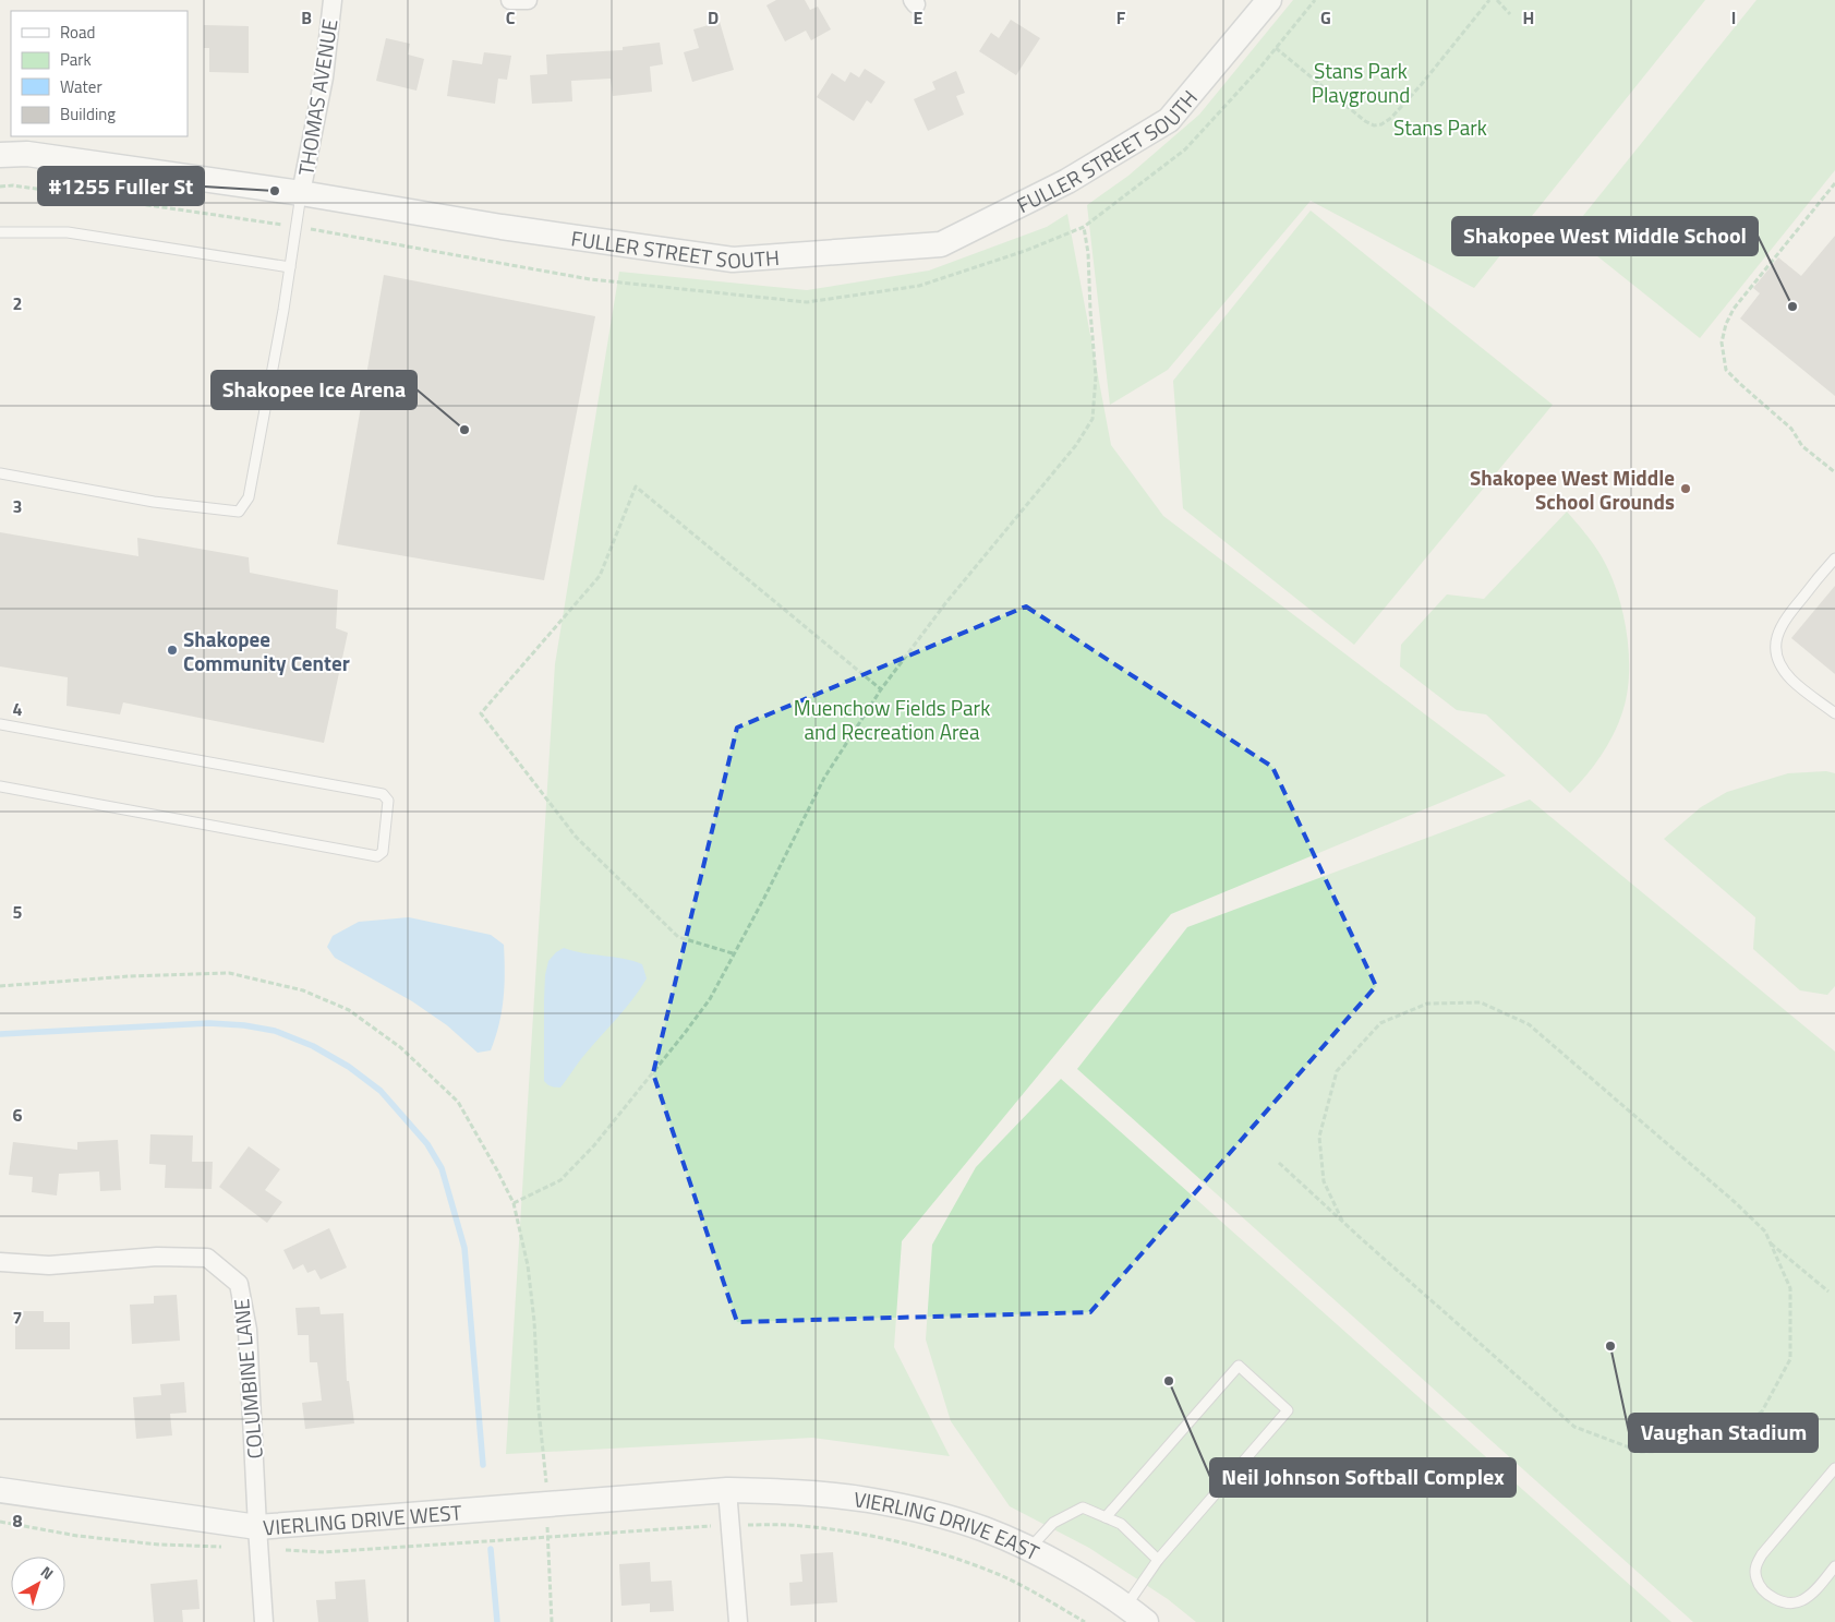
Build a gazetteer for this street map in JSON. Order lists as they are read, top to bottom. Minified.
{"streets":{"street":["THOMAS AVENUE","FULLER STREET SOUTH","COLUMBINE LANE","VIERLING DRIVE WEST","VIERLING DRIVE EAST"]},"crossings":[["THOMAS AVENUE","FULLER STREET SOUTH"],["COLUMBINE LANE","VIERLING DRIVE WEST"],["VIERLING DRIVE WEST","VIERLING DRIVE EAST"]],"parks":["Stans Park Playground","Stans Park","Muenchow Fields Park and Recreation Area"],"places":["#1255 Fuller St","Shakopee West Middle School","Shakopee Ice Arena","Shakopee West Middle School Grounds","Shakopee Community Center","Vaughan Stadium","Neil Johnson Softball Complex"],"legend":["Road","Park","Water","Building"],"north":"top right","grid":{"columns":["B","C","D","E","F","G","H","I"],"rows":["2","3","4","5","6","7","8"]}}
